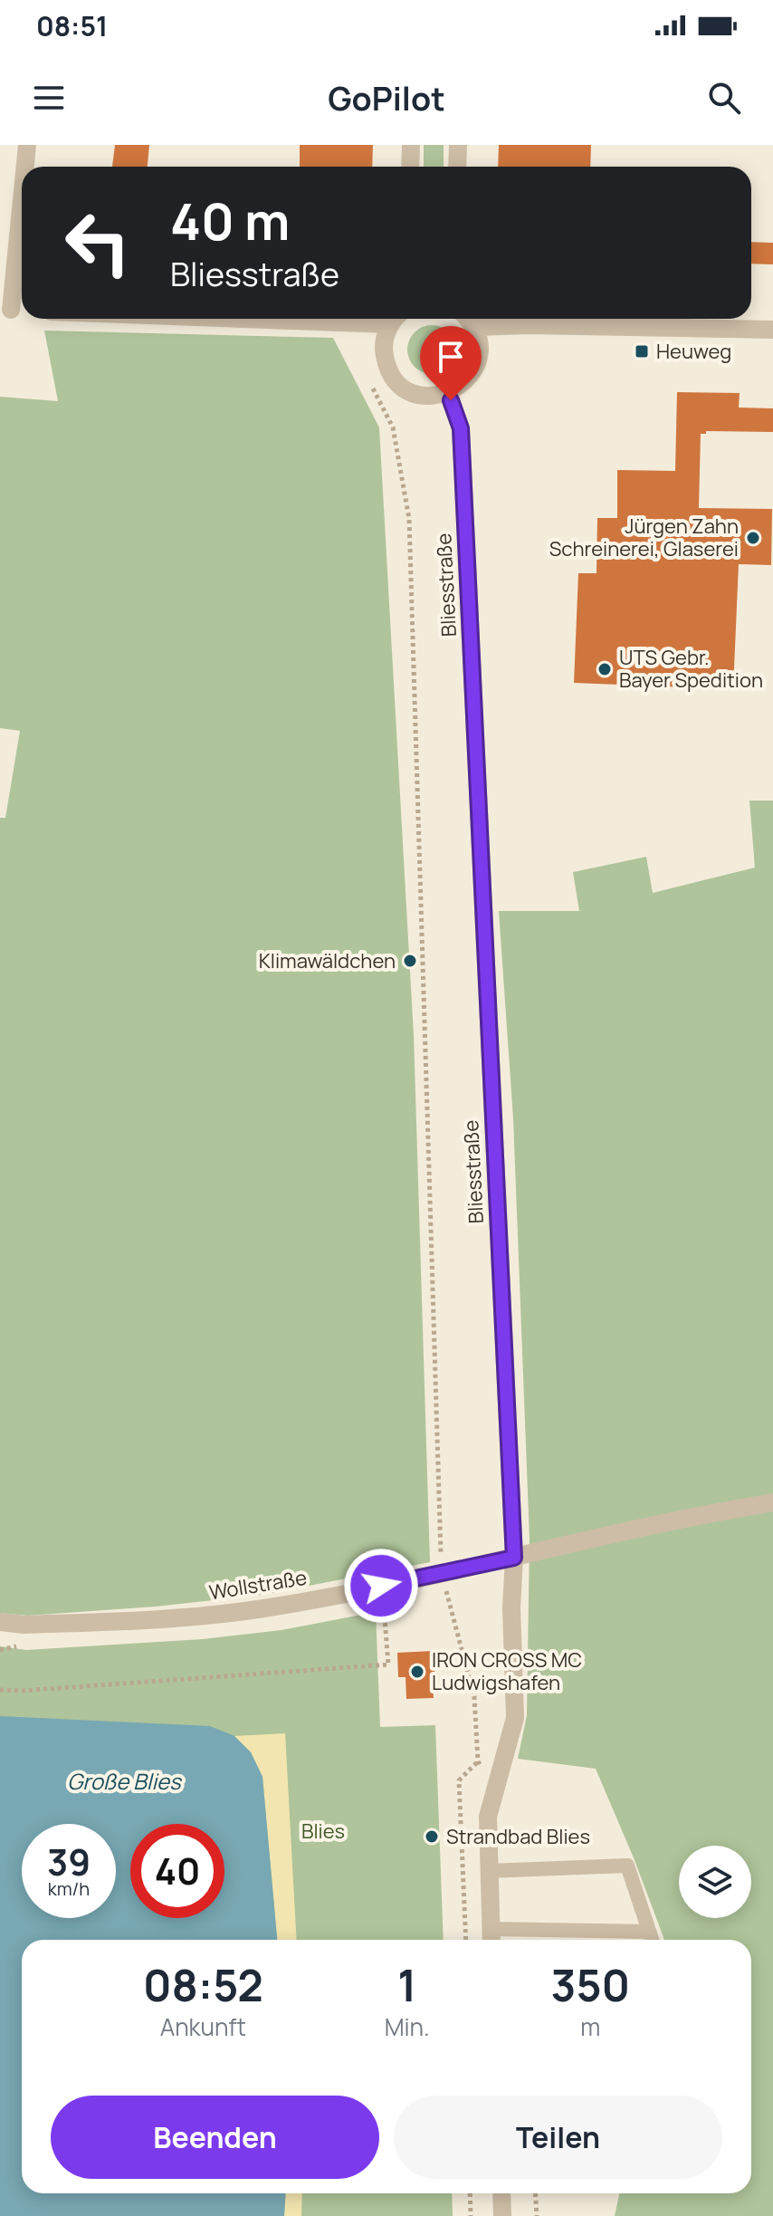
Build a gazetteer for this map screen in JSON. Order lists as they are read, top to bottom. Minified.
{"streets":{"street":["Bliesstraße","Wollstraße"]},"crossings":[["Bliesstraße","Wollstraße"]],"water":["Große Blies"],"parks":["Blies"],"places":{"transit":["Heuweg"],"other":["Jürgen Zahn Schreinerei, Glaserei","UTS Gebr. Bayer Spedition","Klimawäldchen","IRON CROSS MC Ludwigshafen","Strandbad Blies"]},"page":{"status":"08:51","header":"GoPilot","turn":["40 m","Bliesstraße"],"speed":"39 km/h","limit":"40","eta":["08:52","Ankunft","1","Min.","350","m"],"buttons":["Beenden","Teilen"]}}
